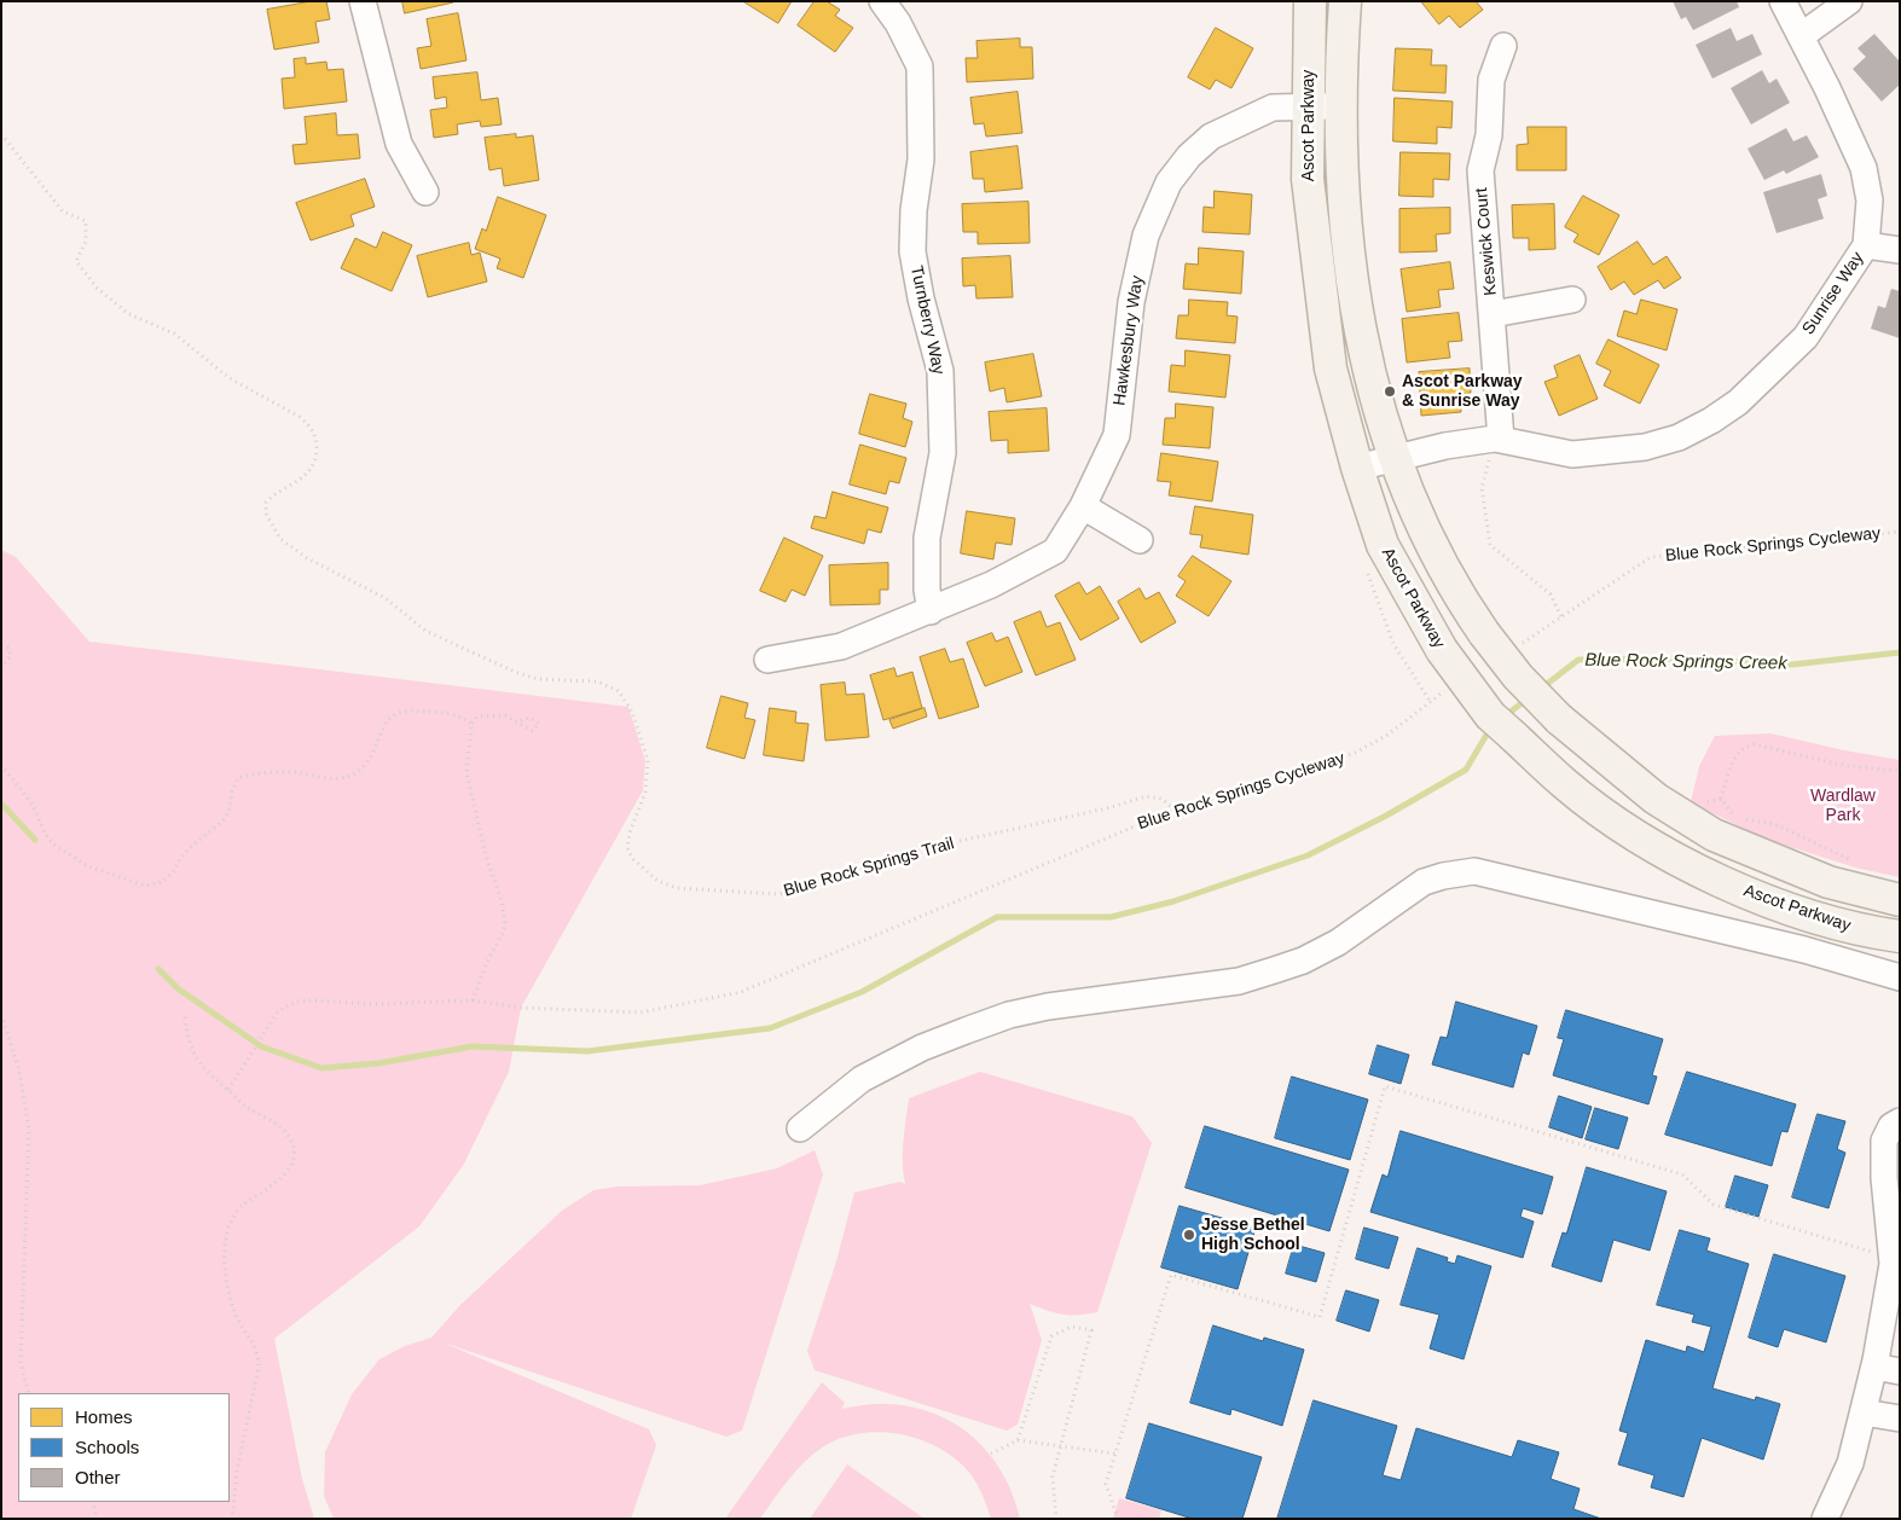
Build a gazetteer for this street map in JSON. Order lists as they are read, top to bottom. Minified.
{"streets":{"main road":["Ascot Parkway"],"street":["Keswick Court","Sunrise Way","Turnberry Way","Hawkesbury Way"],"path":["Blue Rock Springs Cycleway","Blue Rock Springs Trail"]},"crossings":[["Ascot Parkway","Sunrise Way"],["Ascot Parkway","Hawkesbury Way"],["Keswick Court","Sunrise Way"],["Turnberry Way","Hawkesbury Way"],["Blue Rock Springs Cycleway","Blue Rock Springs Trail"]],"water":["Blue Rock Springs Creek"],"parks":["Wardlaw Park"],"places":["Ascot Parkway & Sunrise Way","Jesse Bethel High School"],"legend":["Homes","Schools","Other"]}
